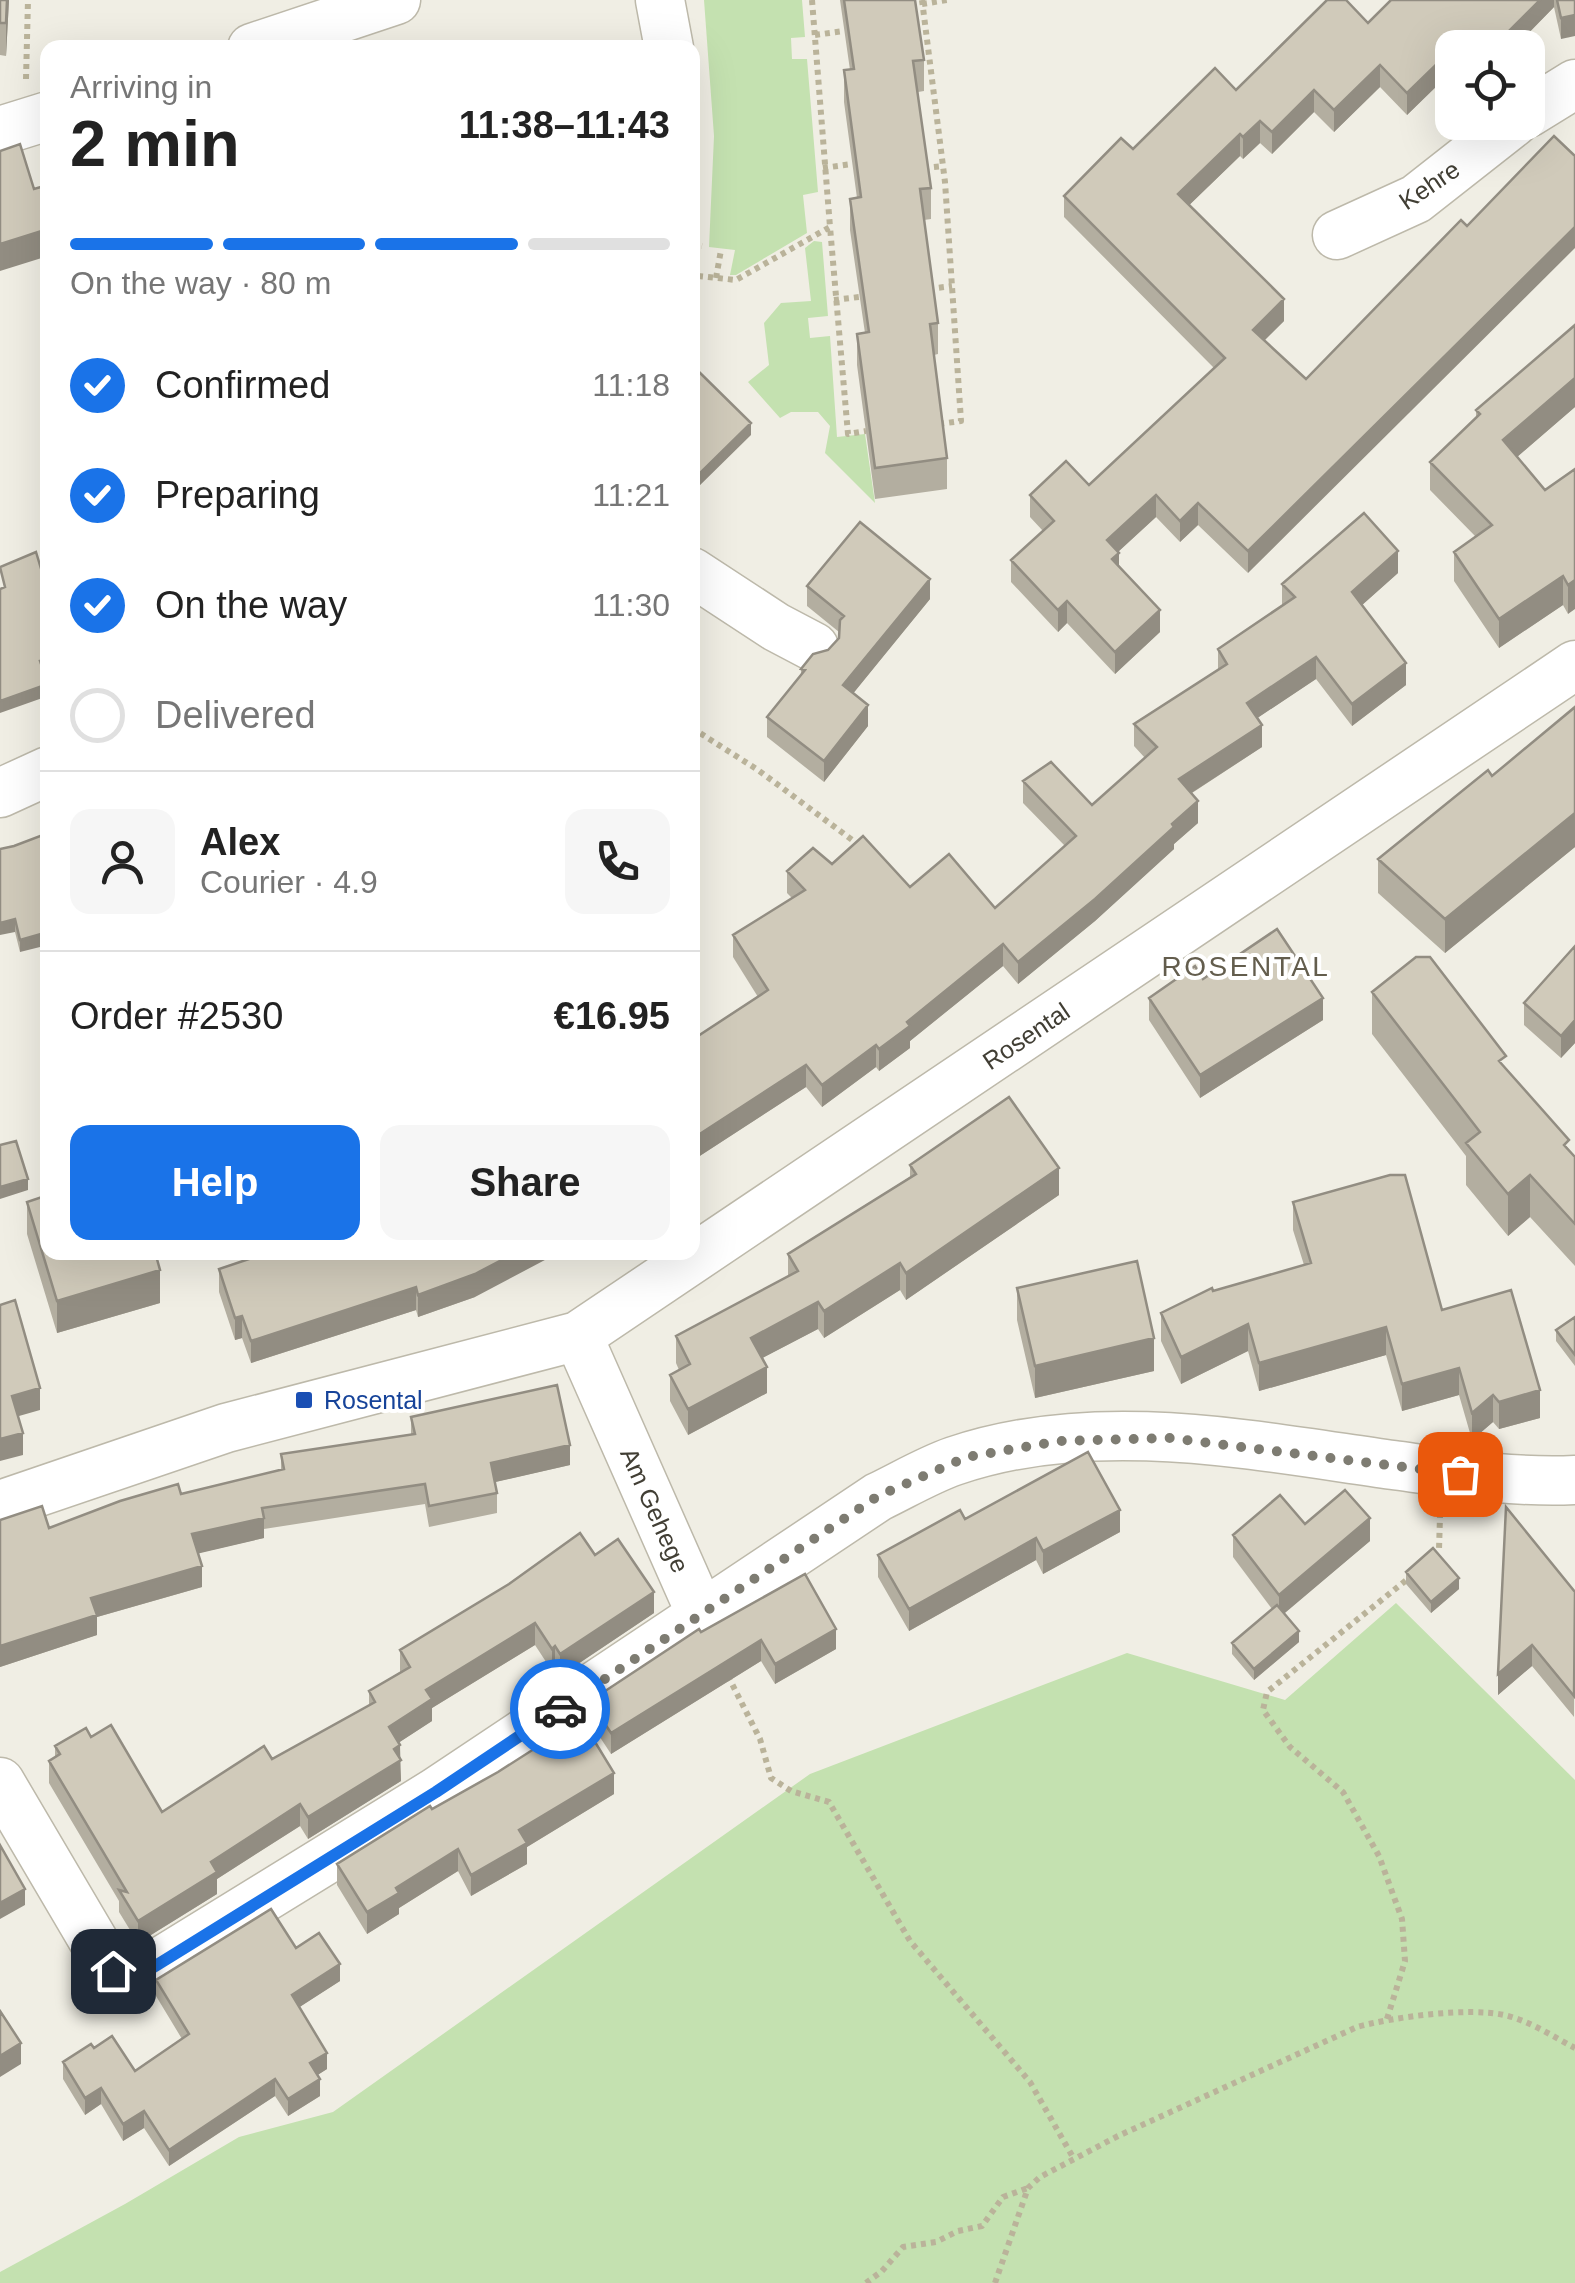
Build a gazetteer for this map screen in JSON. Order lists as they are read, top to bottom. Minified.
{"streets":{"street":["Kehre","Rosental","Am Gehege"]},"crossings":[["Rosental","Am Gehege"]],"districts":["ROSENTAL"],"places":{"transit":["Rosental"]},"page":{"heading":["2 min","Arriving in","11:38–11:43"],"panel":["Alex","Courier · 4.9","Order #2530","€16.95"],"bar":"On the way · 80 m","list":[["Confirmed","11:18"],["Preparing","11:21"],["On the way","11:30"],"Delivered"],"buttons":["Help","Share"]}}
